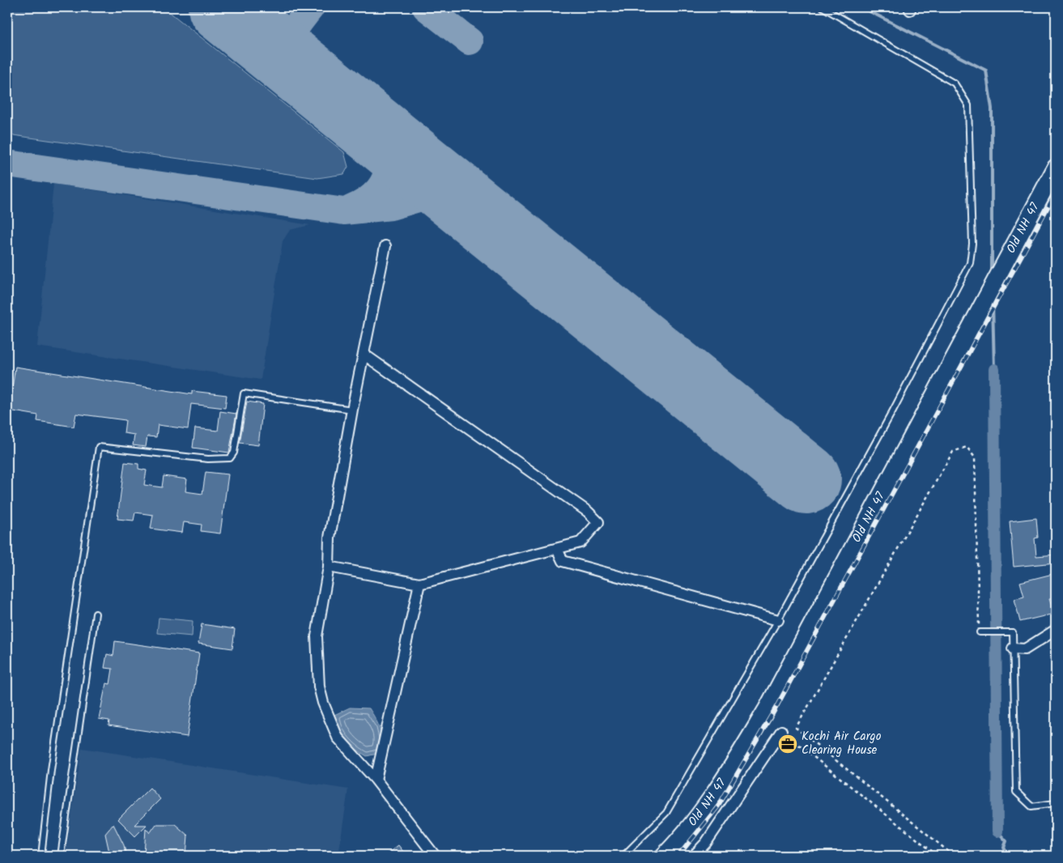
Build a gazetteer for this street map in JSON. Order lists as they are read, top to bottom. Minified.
{"streets":{"main road":["Old NH 47"]},"places":{"office":["Kochi Air Cargo Clearing House"]}}
